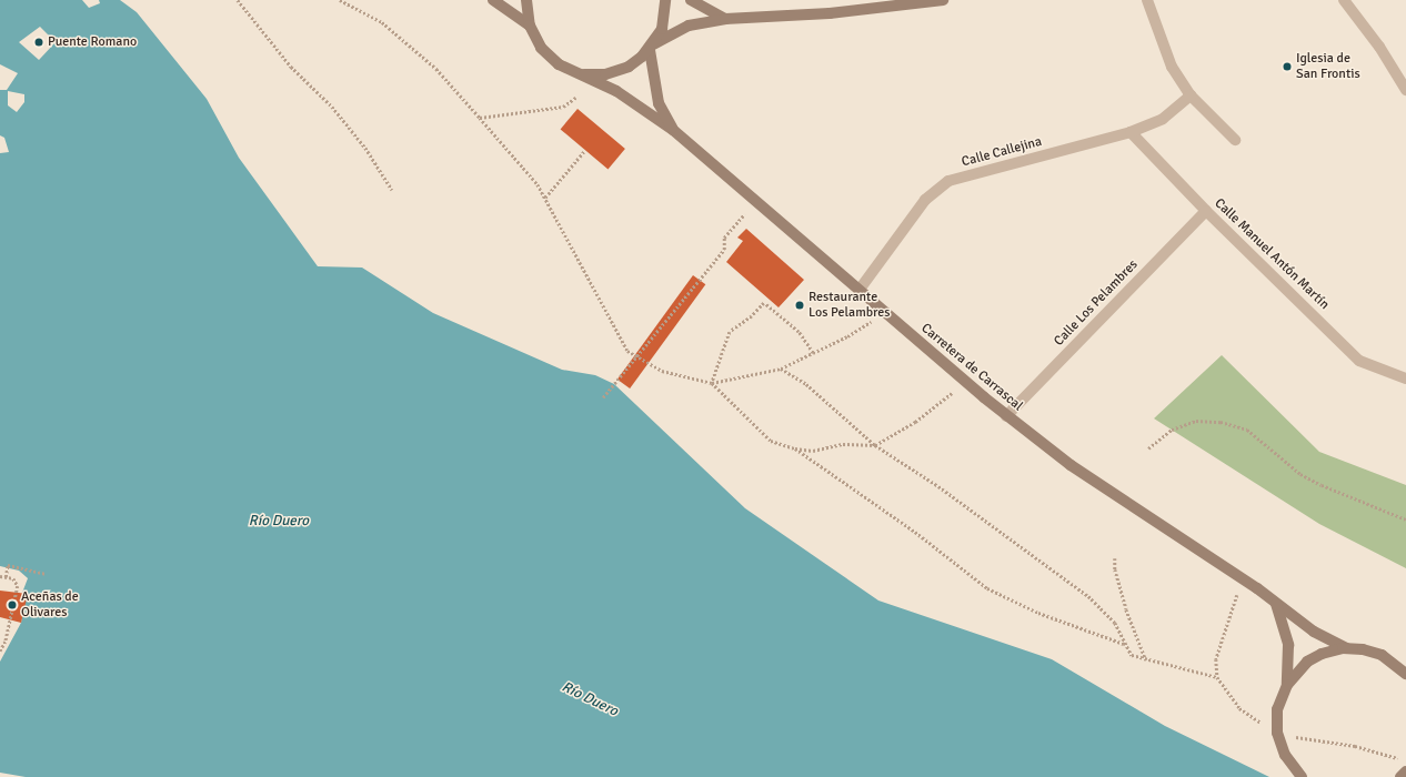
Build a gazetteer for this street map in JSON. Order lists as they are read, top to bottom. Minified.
{"streets":{"main road":["Carretera de Carrascal"],"street":["Calle Callejina","Calle Manuel Antón Martín","Calle Los Pelambres"]},"crossings":[["Calle Callejina","Calle Manuel Antón Martín"],["Calle Callejina","Carretera de Carrascal"],["Calle Manuel Antón Martín","Calle Los Pelambres"],["Calle Los Pelambres","Carretera de Carrascal"]],"water":["Río Duero"],"places":["Puente Romano","Iglesia de San Frontis","Restaurante Los Pelambres","Aceñas de Olivares"]}
